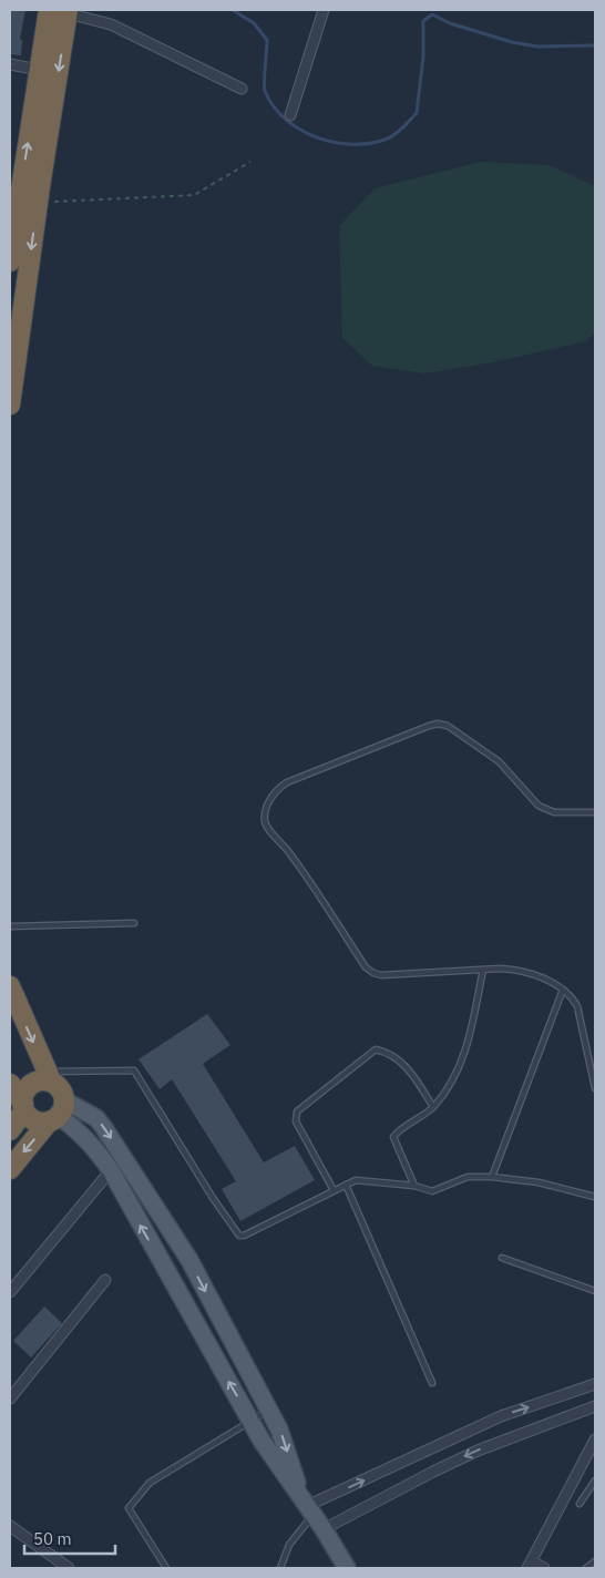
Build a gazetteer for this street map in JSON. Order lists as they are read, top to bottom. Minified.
{"scale_bar":"50 m"}
